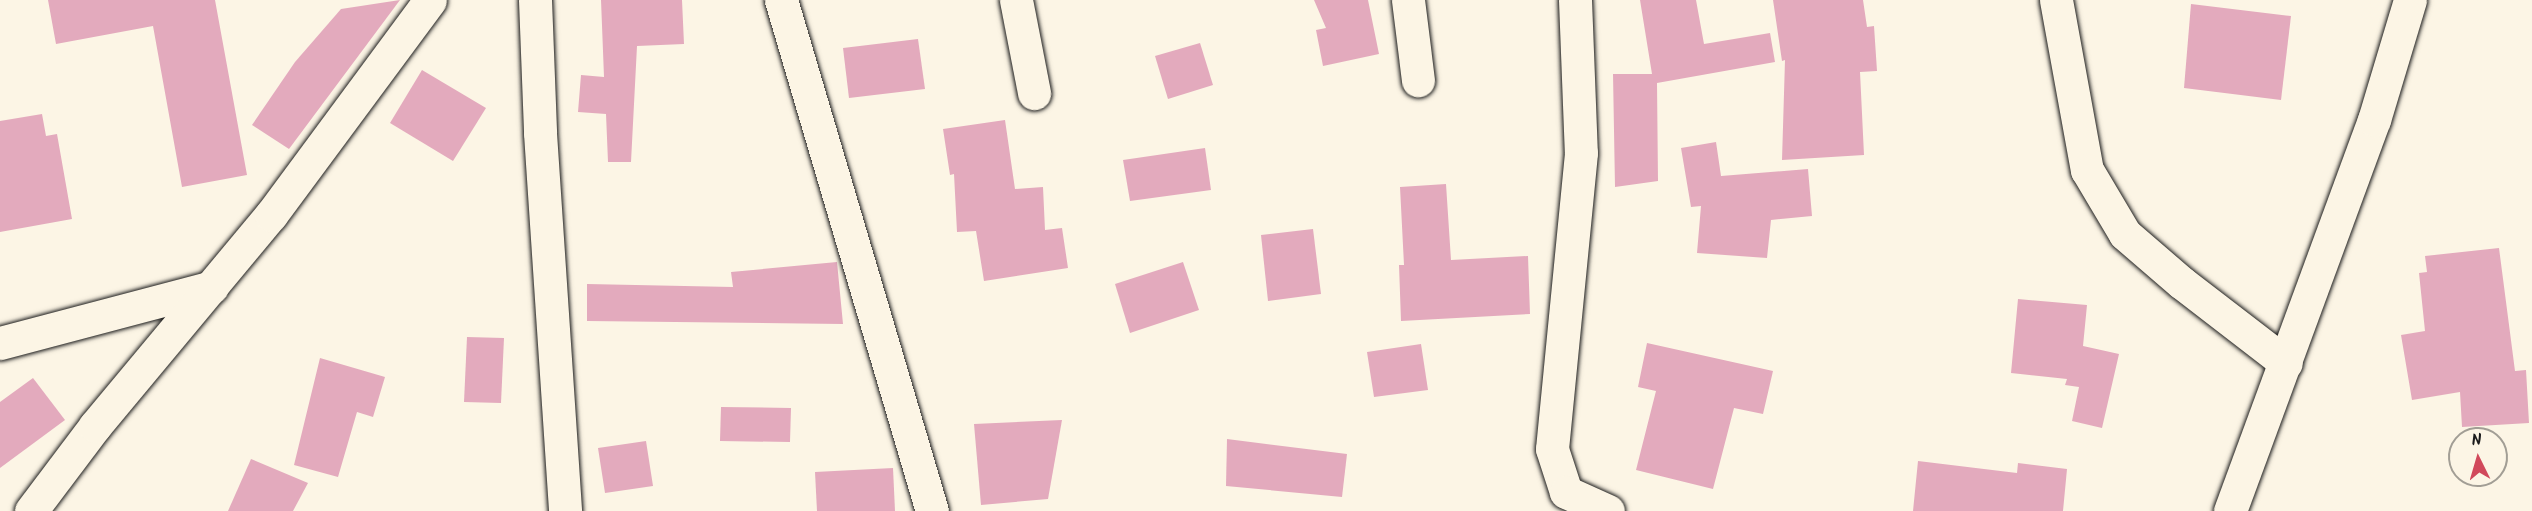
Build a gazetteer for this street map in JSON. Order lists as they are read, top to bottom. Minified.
{"north":"top"}
